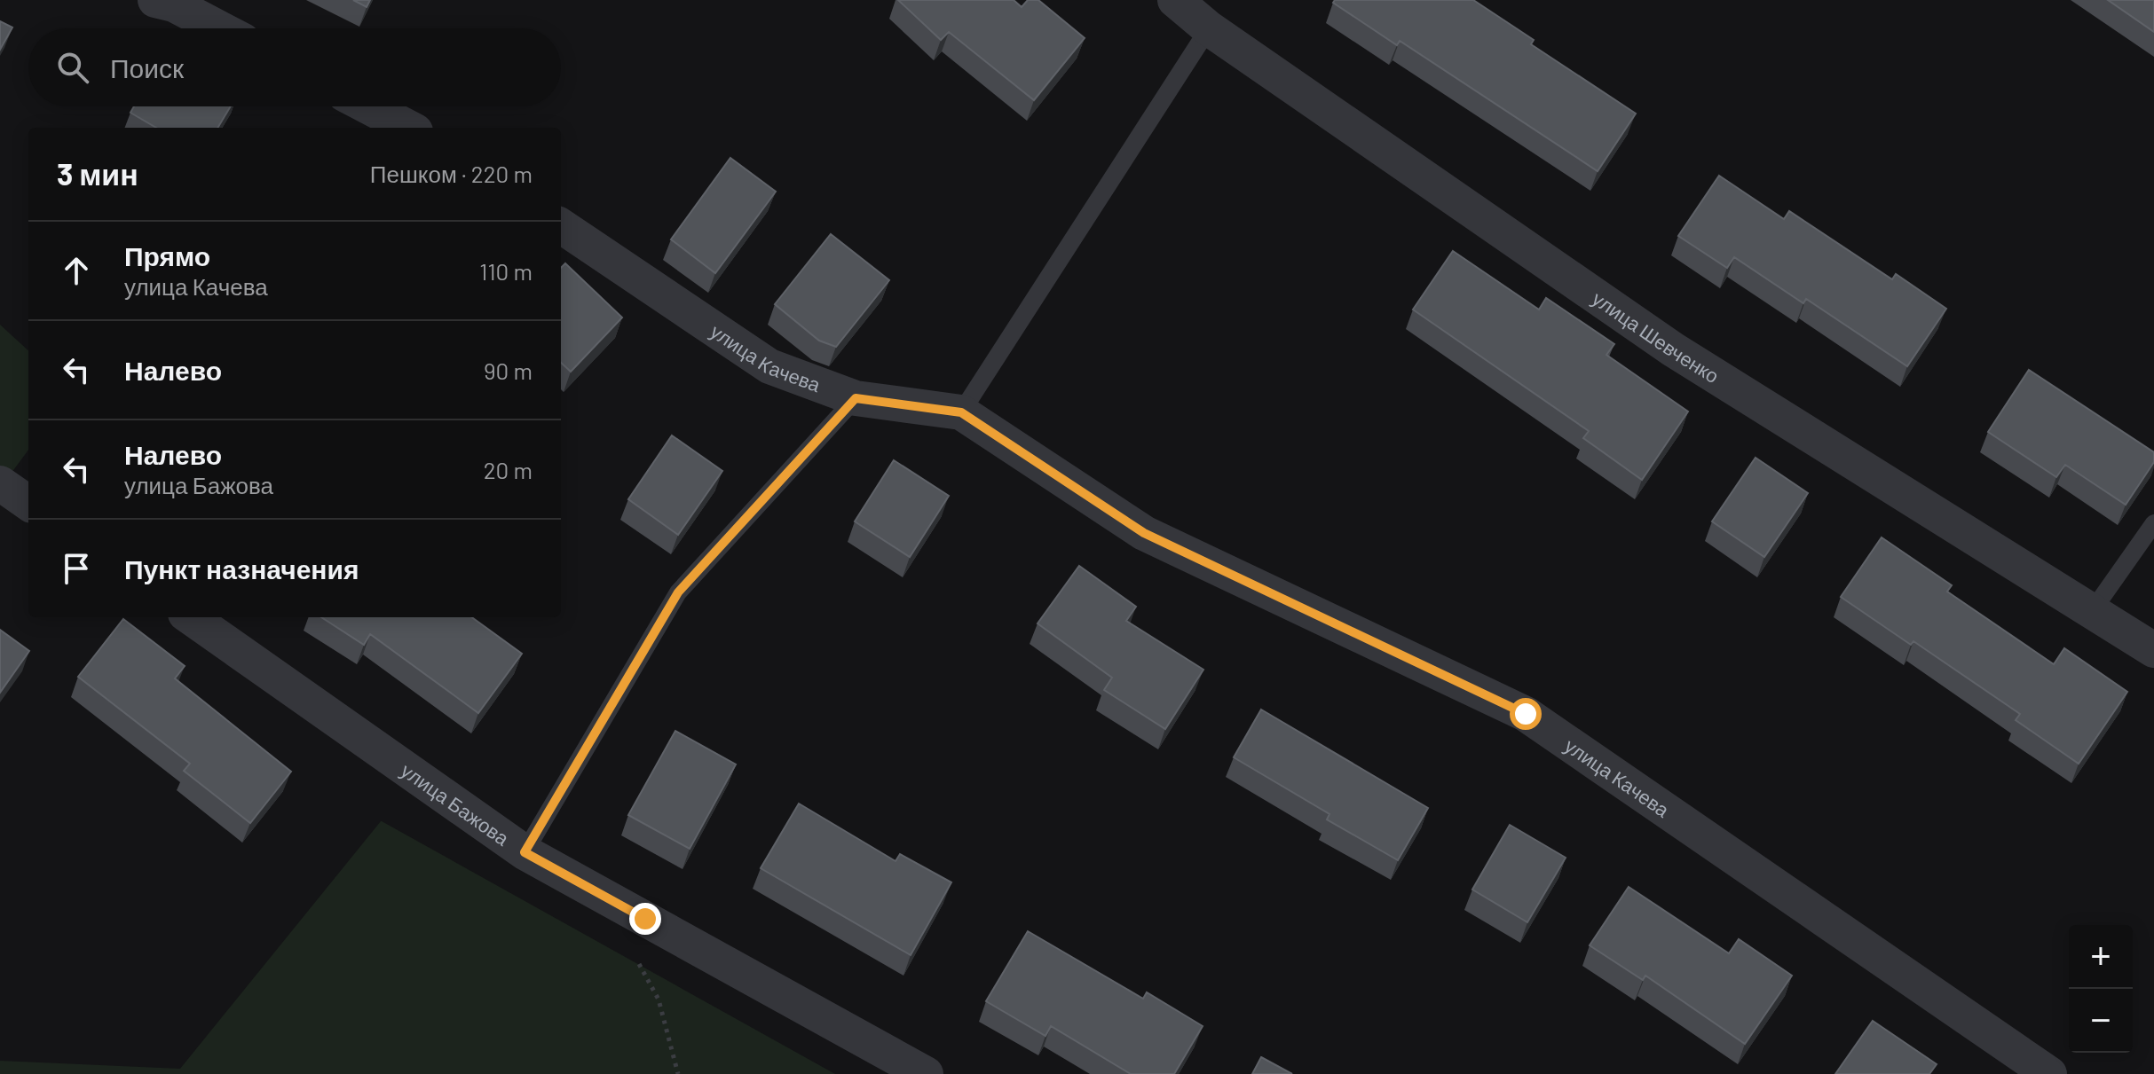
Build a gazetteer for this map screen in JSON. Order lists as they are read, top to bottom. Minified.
{"streets":{"street":["улица Шевченко","улица Качева","улица Бажова"]},"page":{"search":"Поиск","heading":["3 мин","Пешком · 220 m"],"list":[["Прямо","улица Качева","110 m"],["Налево","90 m"],["Налево","улица Бажова","20 m"],"Пункт назначения"],"map_buttons":["+","−"]}}
